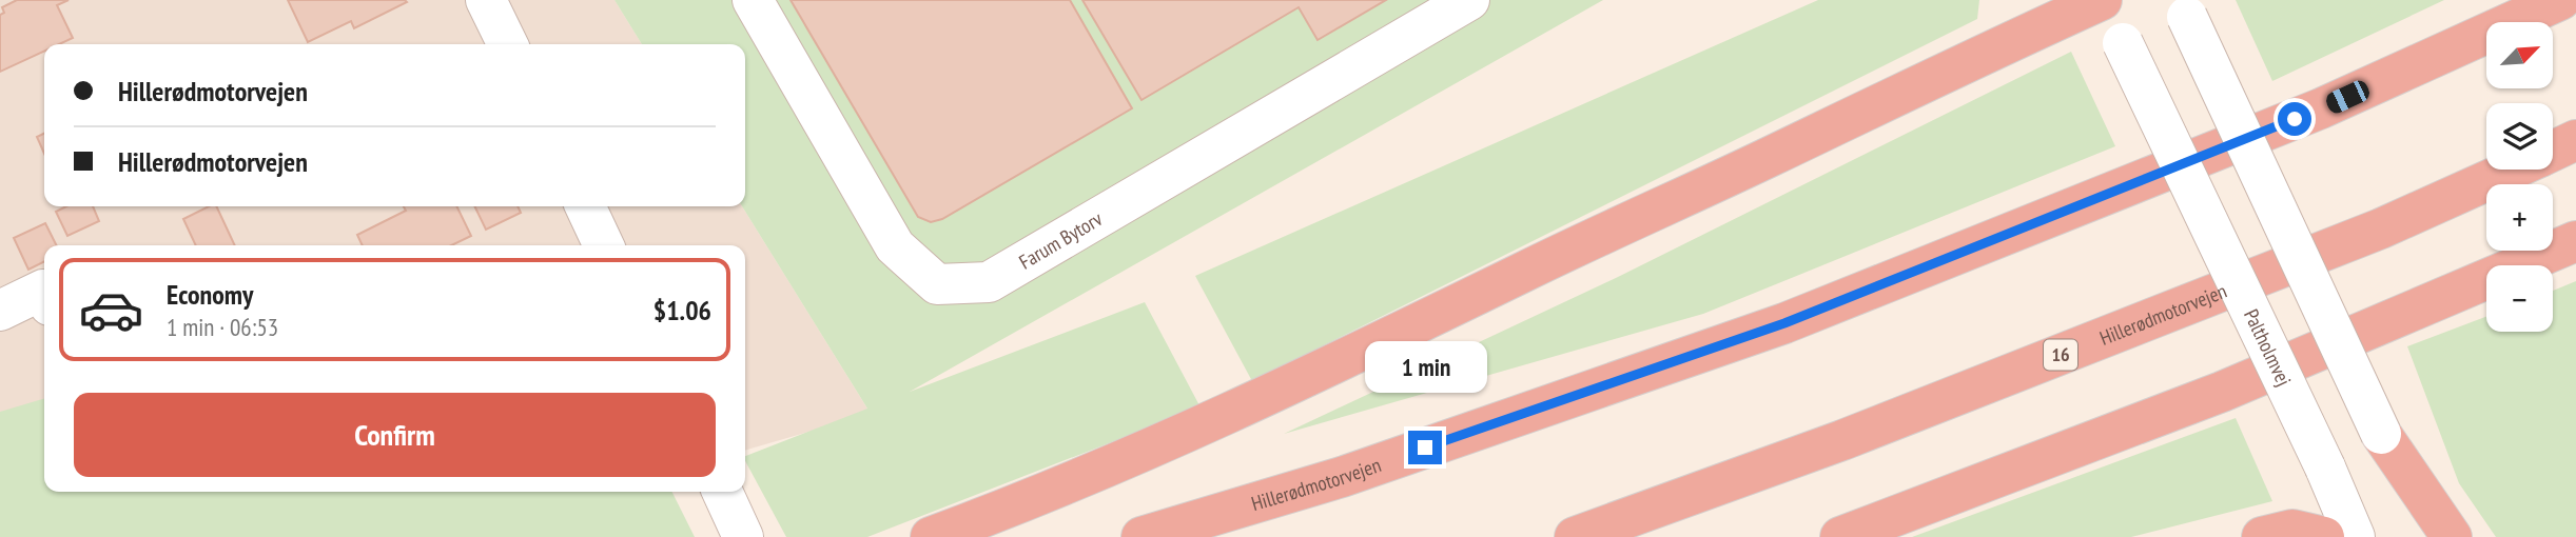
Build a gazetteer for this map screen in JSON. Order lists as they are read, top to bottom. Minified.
{"streets":{"highway":["Hillerødmotorvejen","16"],"street":["Farum Bytorv","Paltholmvej"]},"north":"top right","page":{"map_buttons":["+","−"],"banner":["Hillerødmotorvejen","Hillerødmotorvejen"],"list":[{"name":"Economy","note":"1 min · 06:53","value":"$1.06"}],"bubble":"1 min","buttons":"Confirm"}}
